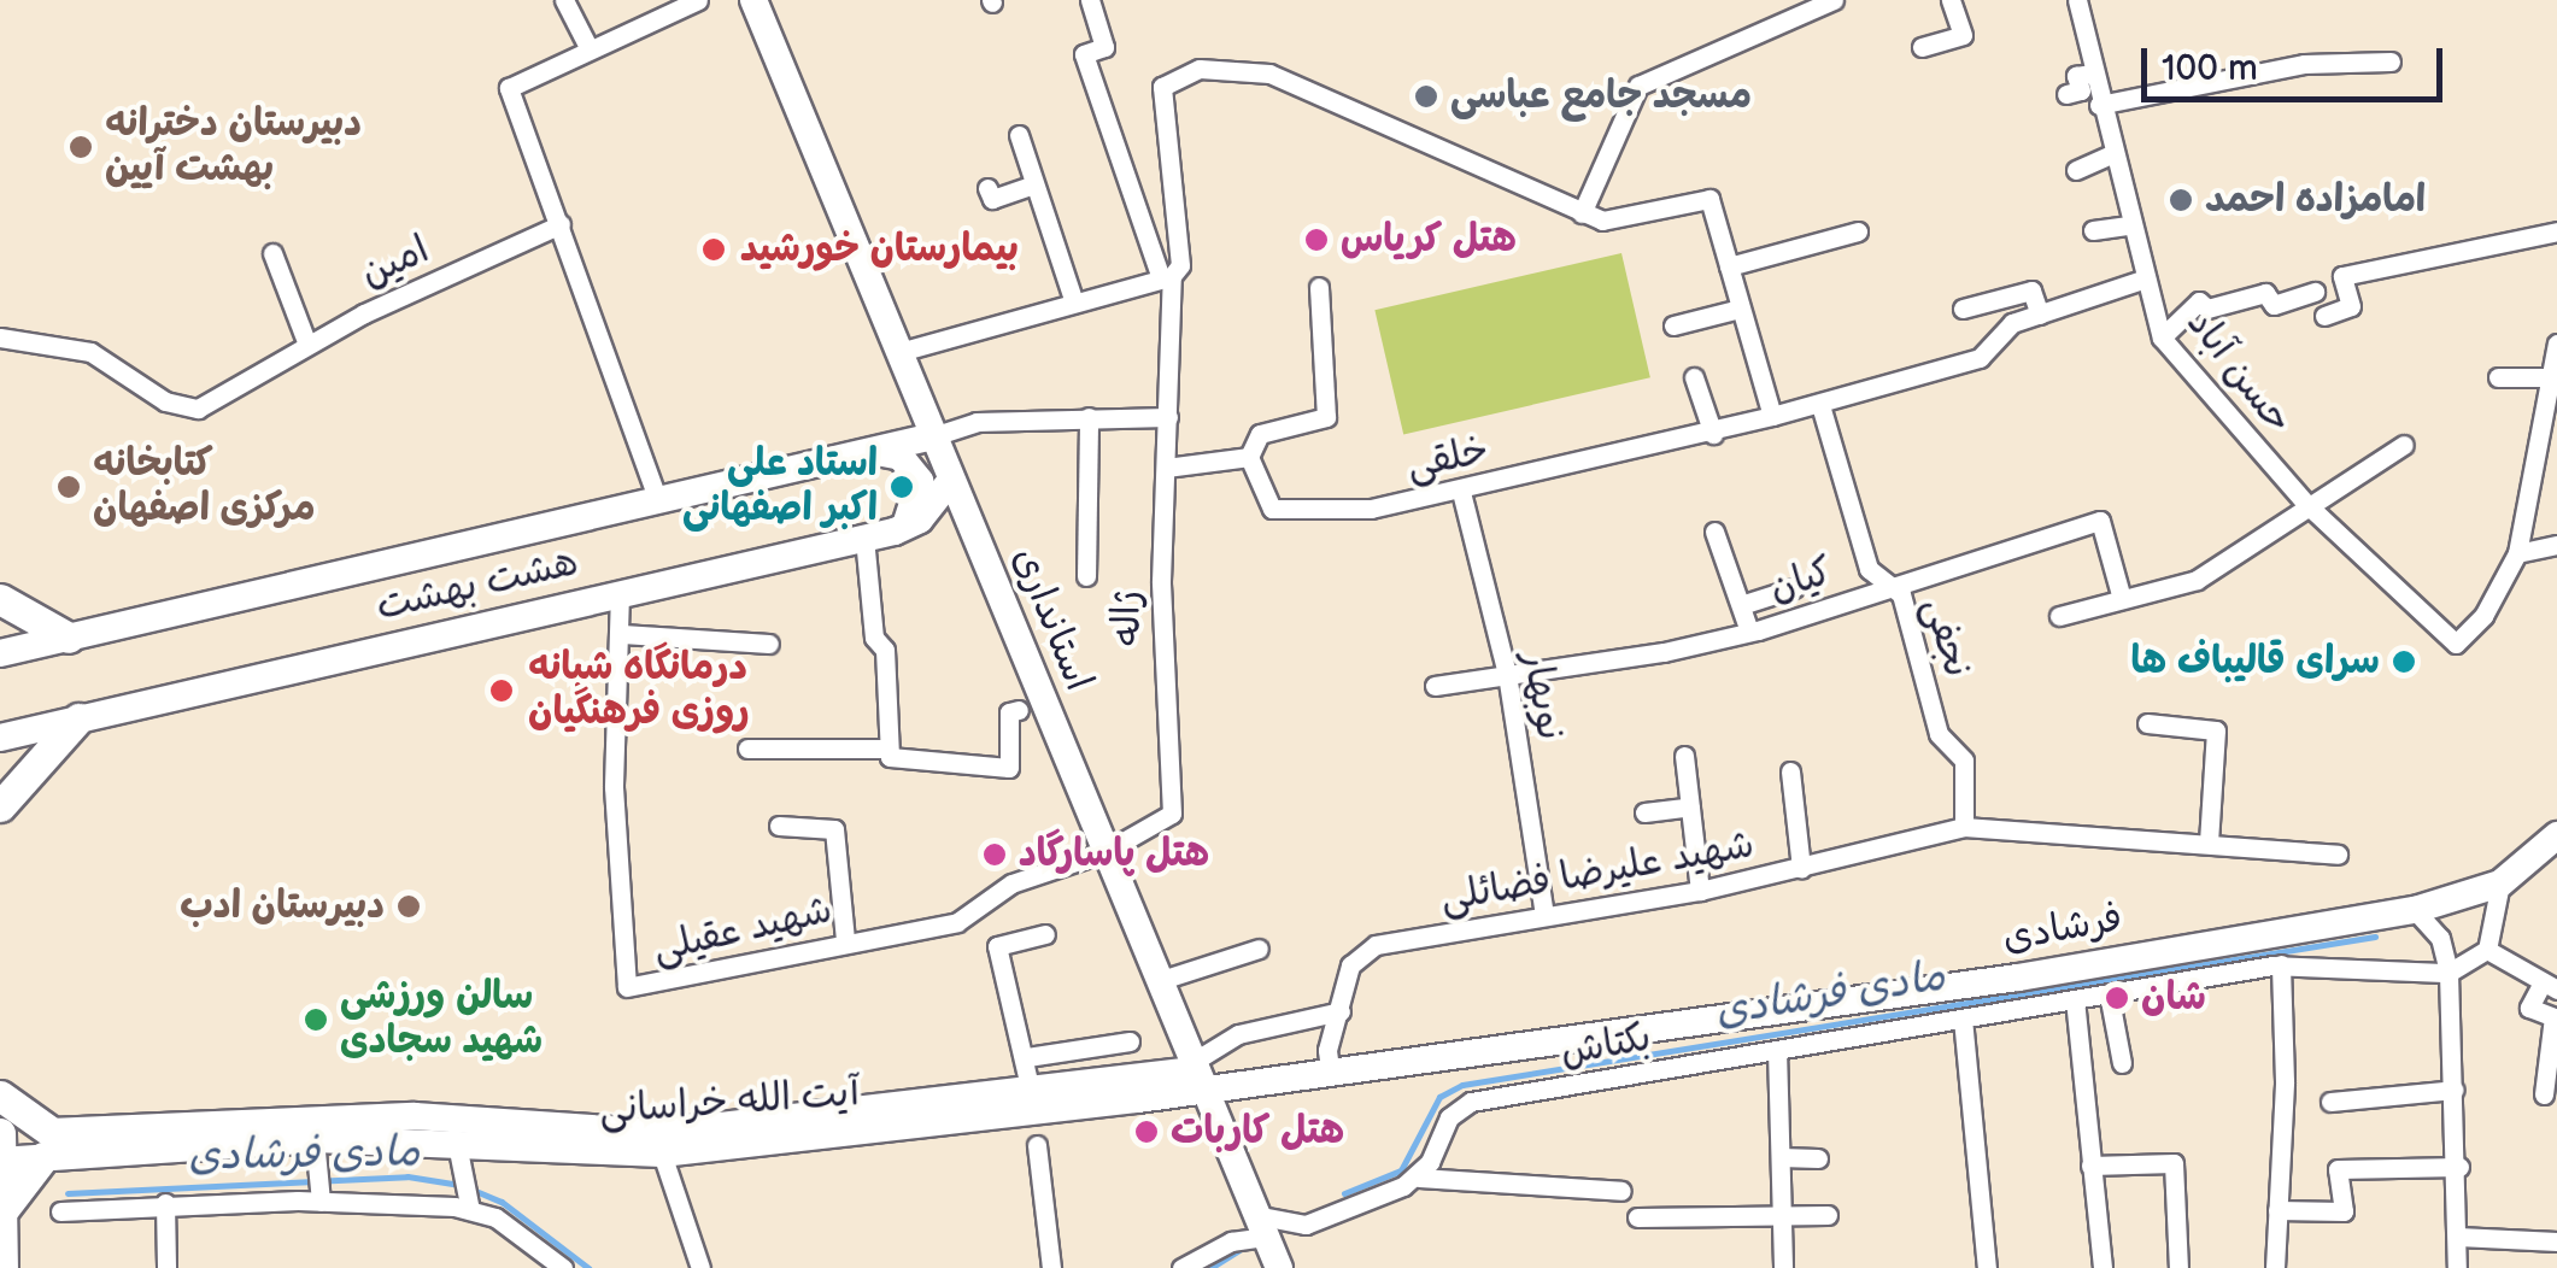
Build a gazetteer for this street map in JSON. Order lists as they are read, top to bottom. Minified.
{"streets":{"main road":["هشت بهشت","استانداری","فرشادی","آیت الله خراسانی"],"street":["امین","حسن آباد","خلقی","کیان","ژاله","نجفی","نوبهار","شهید علیرضا فضائلی","شهید عقیلی","بکتاش"]},"crossings":[["خلقی","نجفی"],["خلقی","نوبهار"],["کیان","نجفی"],["کیان","نوبهار"],["هشت بهشت","استانداری"],["هشت بهشت","شهید عقیلی"],["ژاله","استانداری"],["ژاله","شهید عقیلی"],["استانداری","فرشادی"],["استانداری","شهید عقیلی"],["استانداری","آیت الله خراسانی"],["نجفی","شهید علیرضا فضائلی"],["نوبهار","شهید علیرضا فضائلی"],["شهید علیرضا فضائلی","فرشادی"],["فرشادی","آیت الله خراسانی"]],"water":["مادی فرشادی"],"places":["مسجد جامع عباسی","دبیرستان دخترانه بهشت آیین","امامزاده احمد","هتل کریاس","بیمارستان خورشید","کتابخانه مرکزی اصفهان","استاد علی اکبر اصفهانی","سرای قالیباف ها","درمانگاه شبانه روزی فرهنگیان","هتل پاسارگاد","دبیرستان ادب","شان","سالن ورزشی شهید سجادی","هتل کاربات"],"scale_bar":"100 m"}
